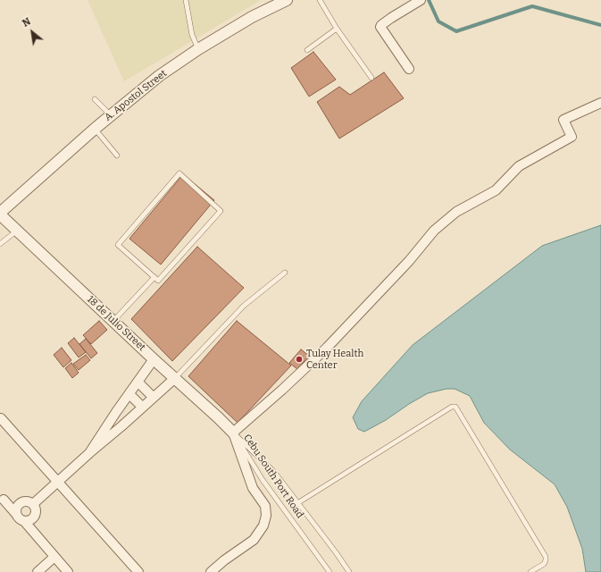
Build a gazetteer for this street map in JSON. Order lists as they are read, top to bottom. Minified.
{"streets":{"street":["A. Apostol Street","18 de Julio Street"],"lane":["Cebu South Port Road"]},"crossings":[["A. Apostol Street","18 de Julio Street"],["18 de Julio Street","Cebu South Port Road"]],"places":["Tulay Health Center"],"north":"top left"}
